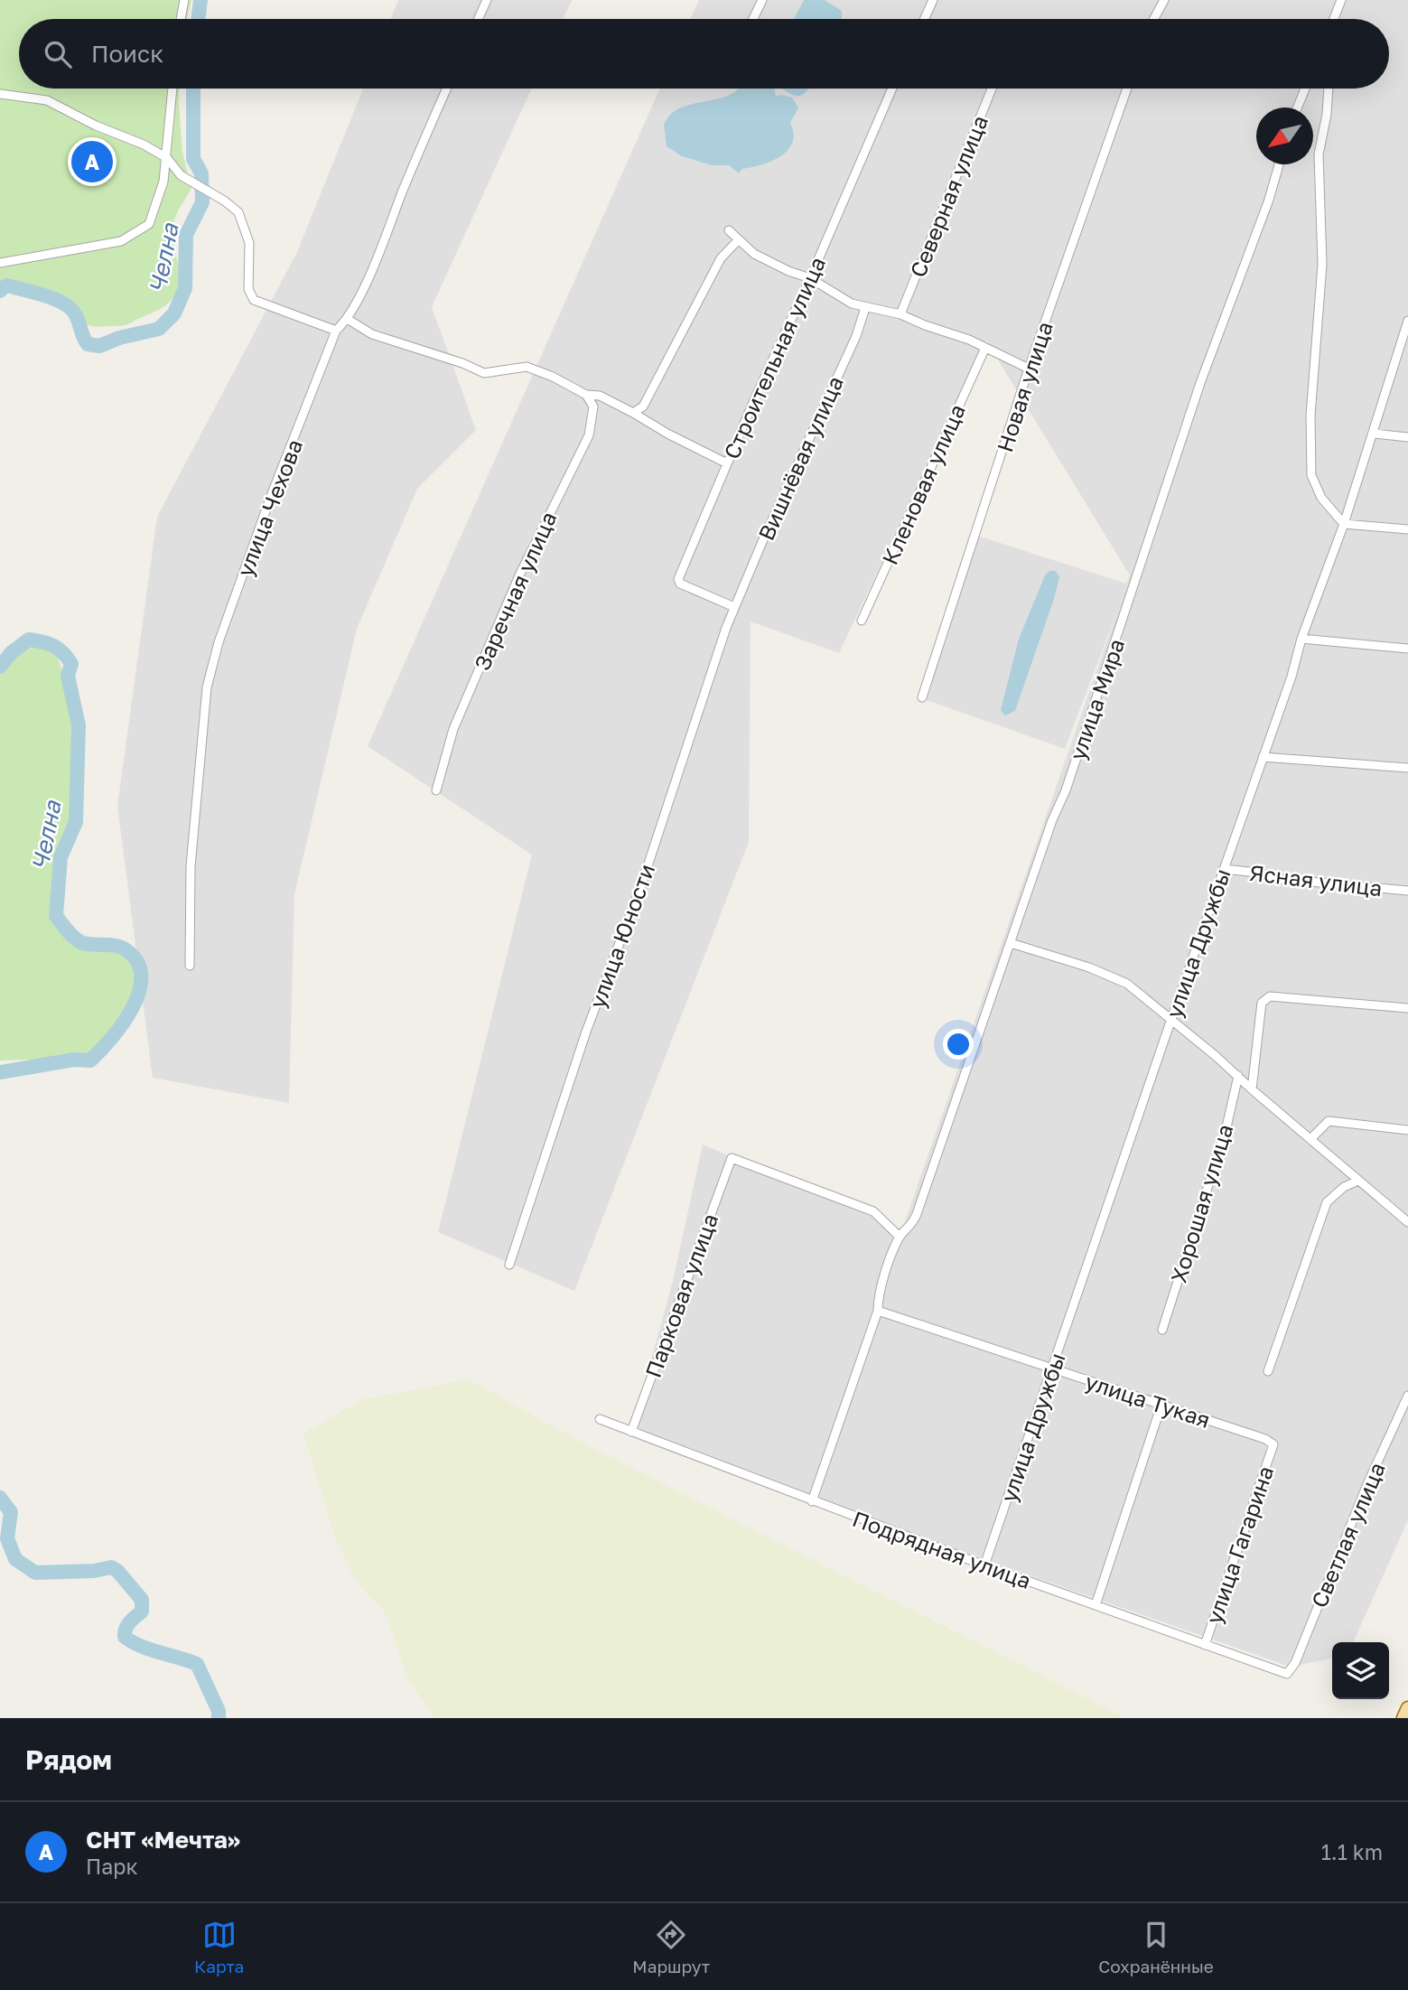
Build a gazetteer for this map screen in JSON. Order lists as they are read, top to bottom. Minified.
{"streets":{"street":["Северная улица","Строительная улица","Новая улица","Вишнёвая улица","Кленовая улица","улица Чехова","Заречная улица","улица Мира","Ясная улица","улица Юности","улица Дружбы","Хорошая улица","Парковая улица","улица Тукая","Светлая улица","улица Гагарина","Подрядная улица"]},"crossings":[["Строительная улица","Вишнёвая улица"],["Строительная улица","улица Юности"],["Вишнёвая улица","улица Юности"],["улица Мира","Парковая улица"],["улица Мира","улица Тукая"],["улица Мира","Подрядная улица"],["Ясная улица","улица Дружбы"],["улица Дружбы","улица Тукая"],["улица Дружбы","Подрядная улица"],["Парковая улица","Подрядная улица"],["улица Тукая","улица Гагарина"],["Светлая улица","Подрядная улица"],["улица Гагарина","Подрядная улица"]],"water":["Челна"],"north":"bottom left","page":{"search":"Поиск","pins":"A","heading":"Рядом","list":[{"mark":"A","name":"СНТ «Мечта»","note":"Парк","value":"1.1 km"}],"nav":["Карта","Маршрут","Сохранённые"]}}
